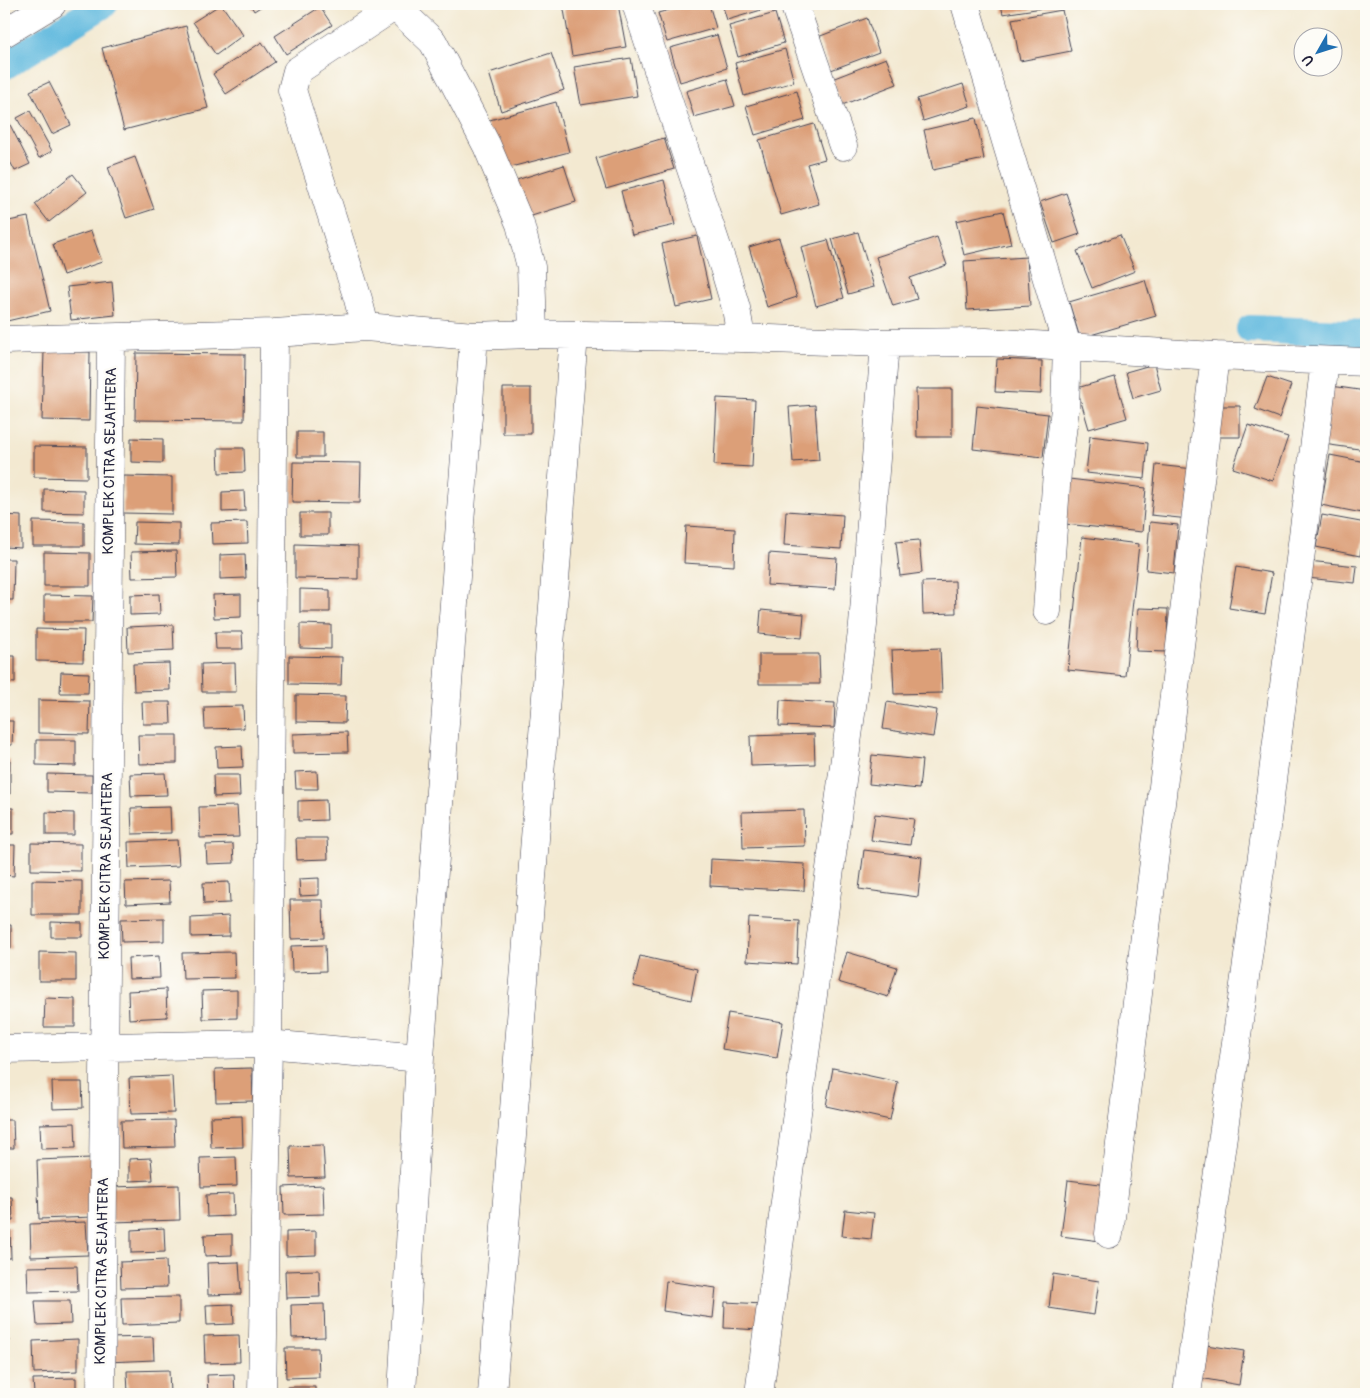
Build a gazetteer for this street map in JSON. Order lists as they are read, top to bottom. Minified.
{"streets":{"street":["KOMPLEK CITRA SEJAHTERA"]},"north":"bottom left"}
